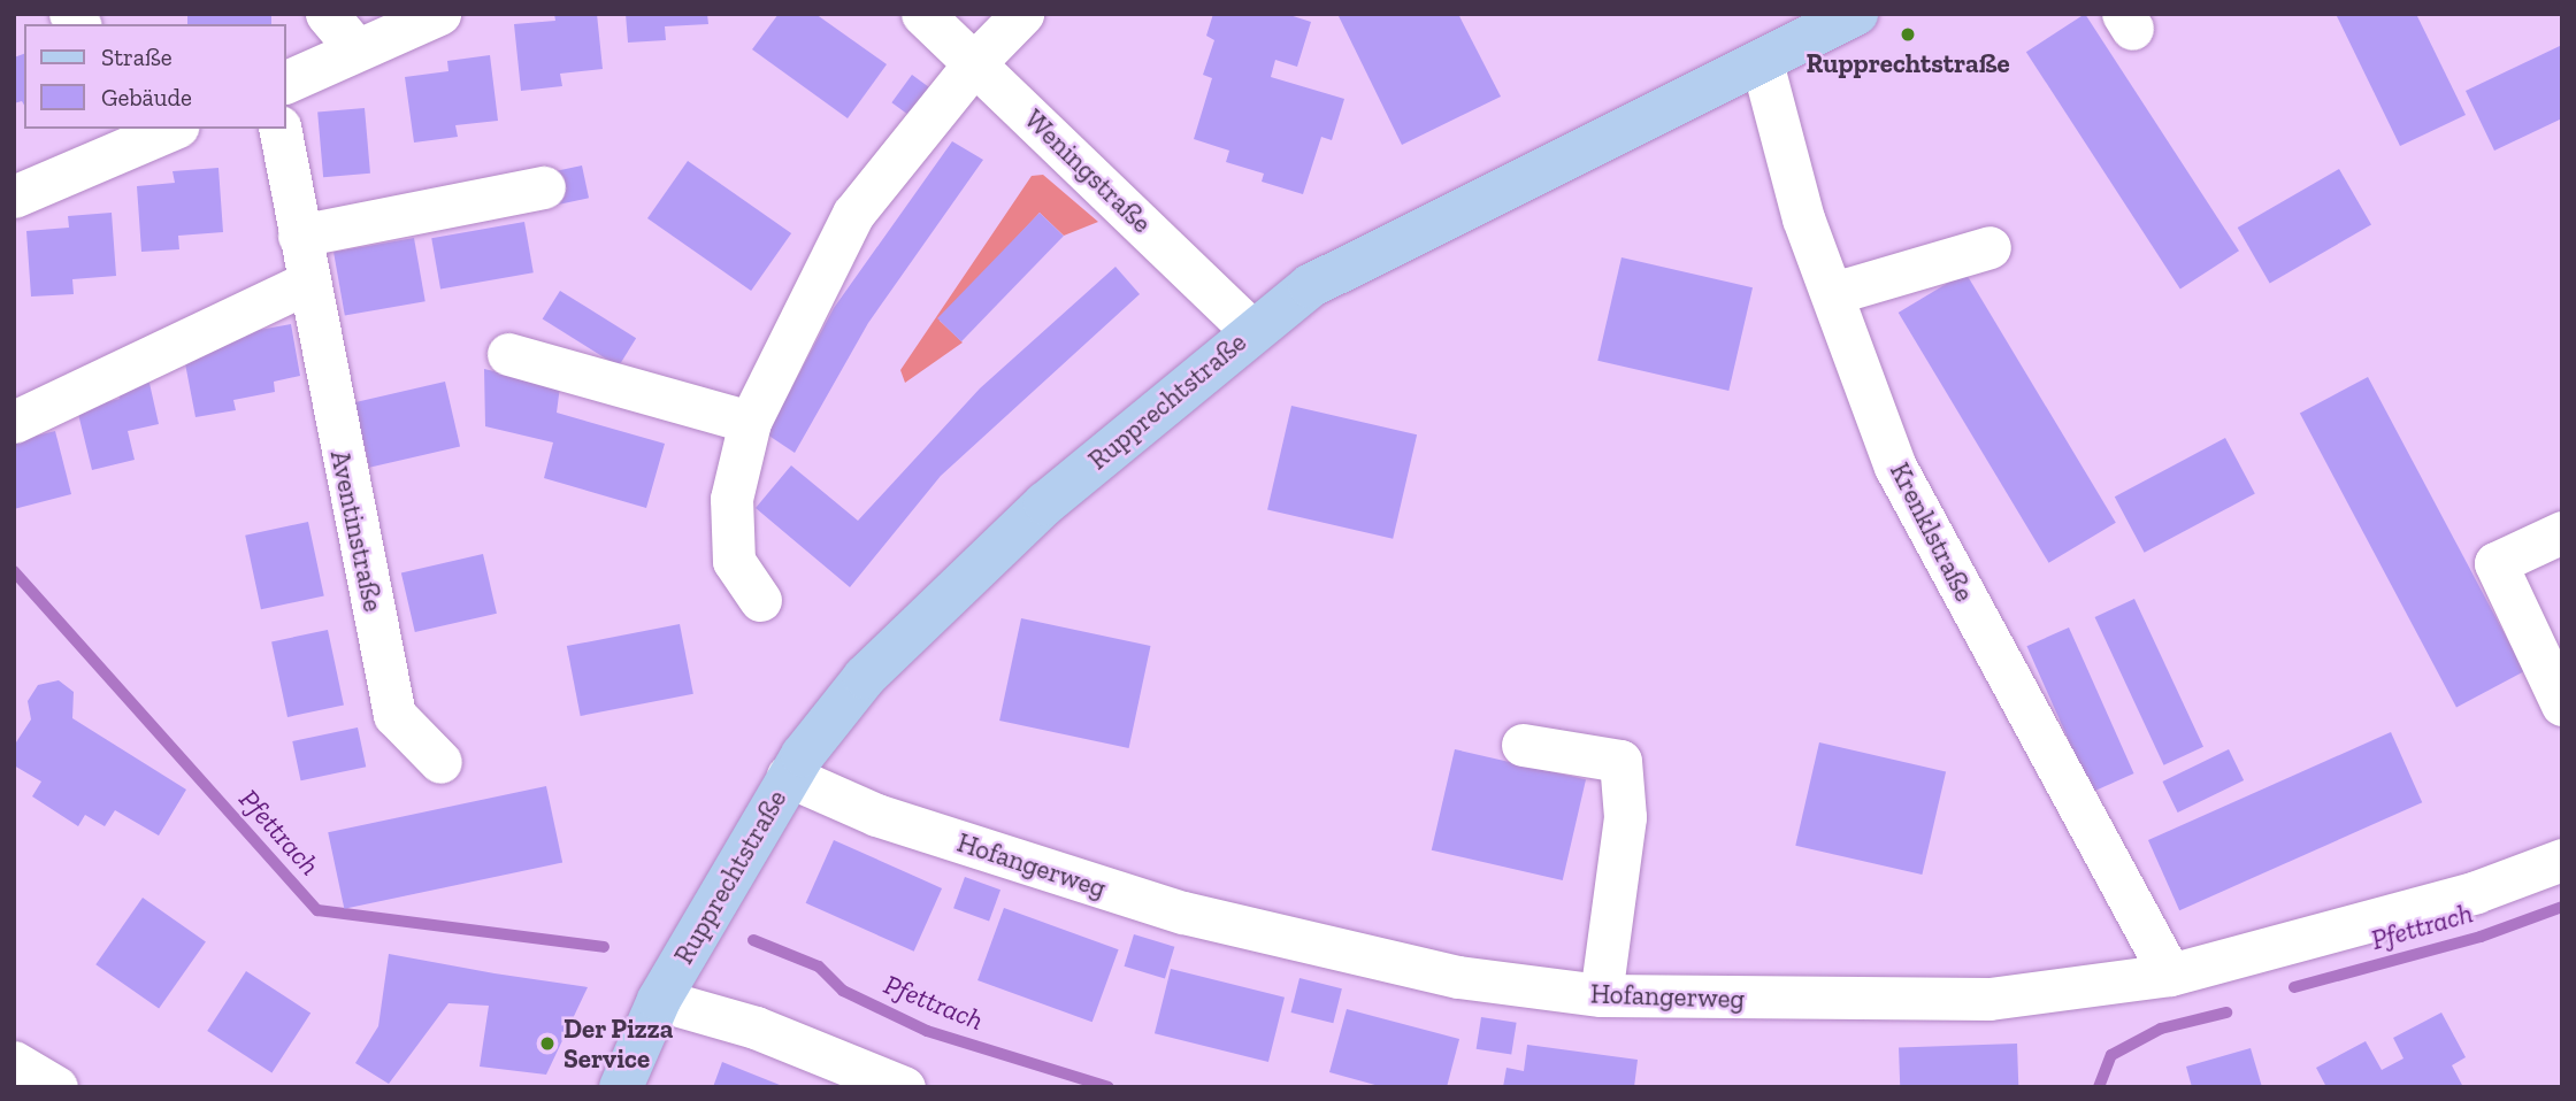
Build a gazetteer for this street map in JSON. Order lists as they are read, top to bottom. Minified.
{"streets":{"main road":["Rupprechtstraße"],"street":["Weningstraße","Aventinstraße","Krenklstraße","Hofangerweg"]},"crossings":[["Weningstraße","Rupprechtstraße"],["Rupprechtstraße","Krenklstraße"],["Rupprechtstraße","Hofangerweg"],["Krenklstraße","Hofangerweg"]],"water":["Pfettrach"],"places":["Rupprechtstraße","Der Pizza Service"],"legend":["Straße","Gebäude"]}
